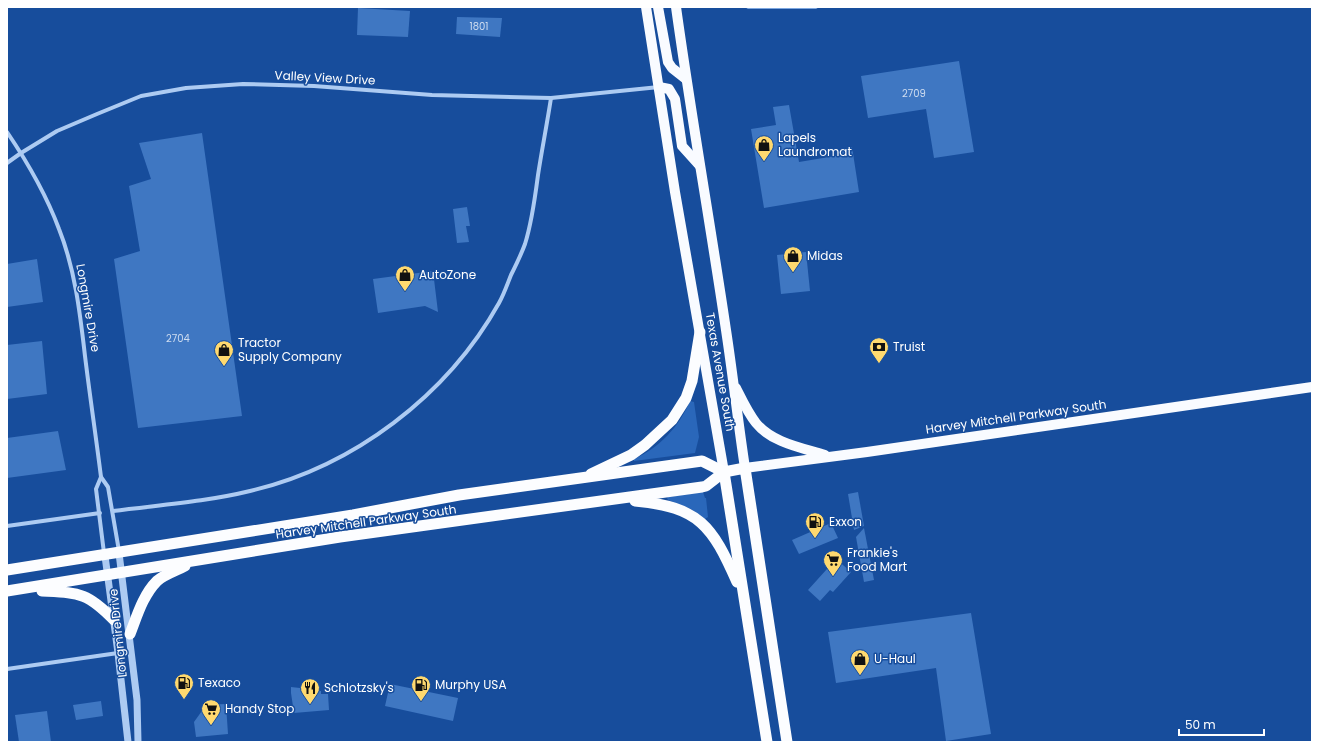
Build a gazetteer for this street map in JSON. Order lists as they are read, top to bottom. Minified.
{"streets":{"highway":["Texas Avenue South","Harvey Mitchell Parkway South"],"street":["Valley View Drive","Longmire Drive"]},"crossings":[["Valley View Drive","Longmire Drive"],["Valley View Drive","Texas Avenue South"],["Longmire Drive","Harvey Mitchell Parkway South"],["Texas Avenue South","Harvey Mitchell Parkway South"]],"places":{"shop":["Lapels Laundromat","Midas","AutoZone","Tractor Supply Company","U-Haul"],"bank":["Truist"],"fuel station":["Exxon","Texaco","Murphy USA"],"supermarket":["Frankie's Food Mart","Handy Stop"],"restaurant":["Schlotzsky's"]},"house_numbers":["1801","2709","2704"],"scale_bar":"50 m"}
